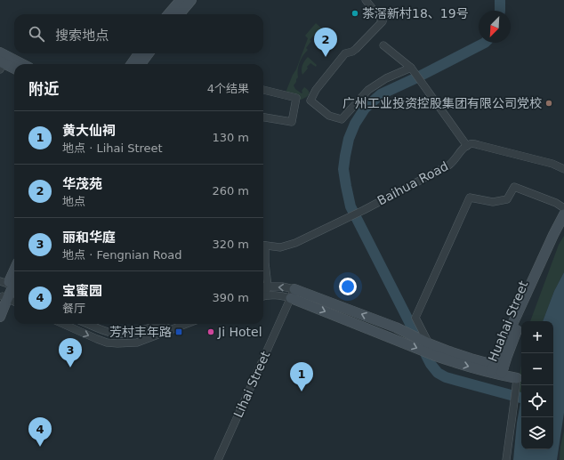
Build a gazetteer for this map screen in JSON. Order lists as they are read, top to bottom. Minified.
{"streets":{"street":["Baihua Road","Huahai Street","Lihai Street"]},"places":{"other":["茶滘新村18、19号","广州工业投资控股集团有限公司党校","Ji Hotel"],"transit":["芳村丰年路"]},"north":"bottom left","page":{"search":"搜索地点","pins":["2","3","1","4"],"heading":["附近","4个结果"],"list":[{"mark":"1","name":"黄大仙祠","note":"地点 · Lihai Street","value":"130 m"},{"mark":"2","name":"华茂苑","note":"地点","value":"260 m"},{"mark":"3","name":"丽和华庭","note":"地点 · Fengnian Road","value":"320 m"},{"mark":"4","name":"宝蜜园","note":"餐厅","value":"390 m"}],"map_buttons":["+","−"]}}
